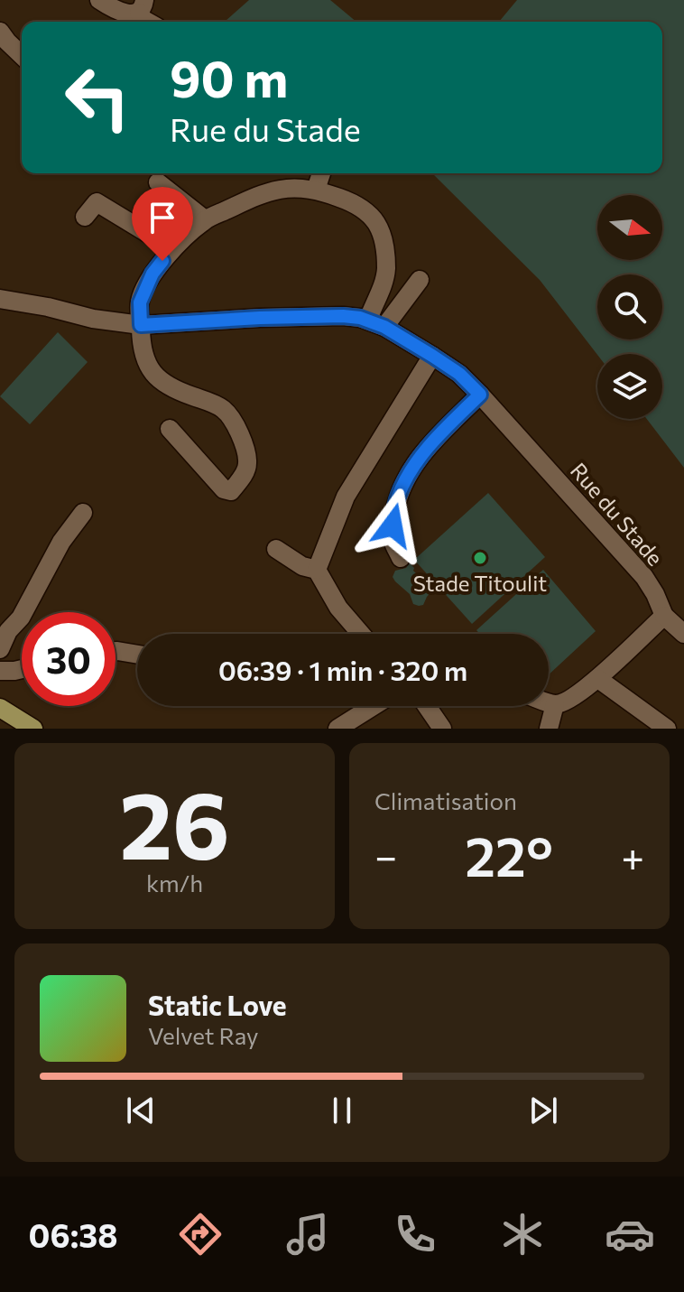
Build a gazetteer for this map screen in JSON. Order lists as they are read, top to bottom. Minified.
{"streets":{"street":["Rue du Stade"]},"places":["Stade Titoulit"],"north":"right","page":{"turn":["90 m","Rue du Stade"],"limit":"30","trip":"06:39 · 1 min · 320 m","tile":[["26","km/h"],"Climatisation"],"heat":["−","22°","+"],"song":["Static Love","Velvet Ray"],"tabs":"06:38"}}
